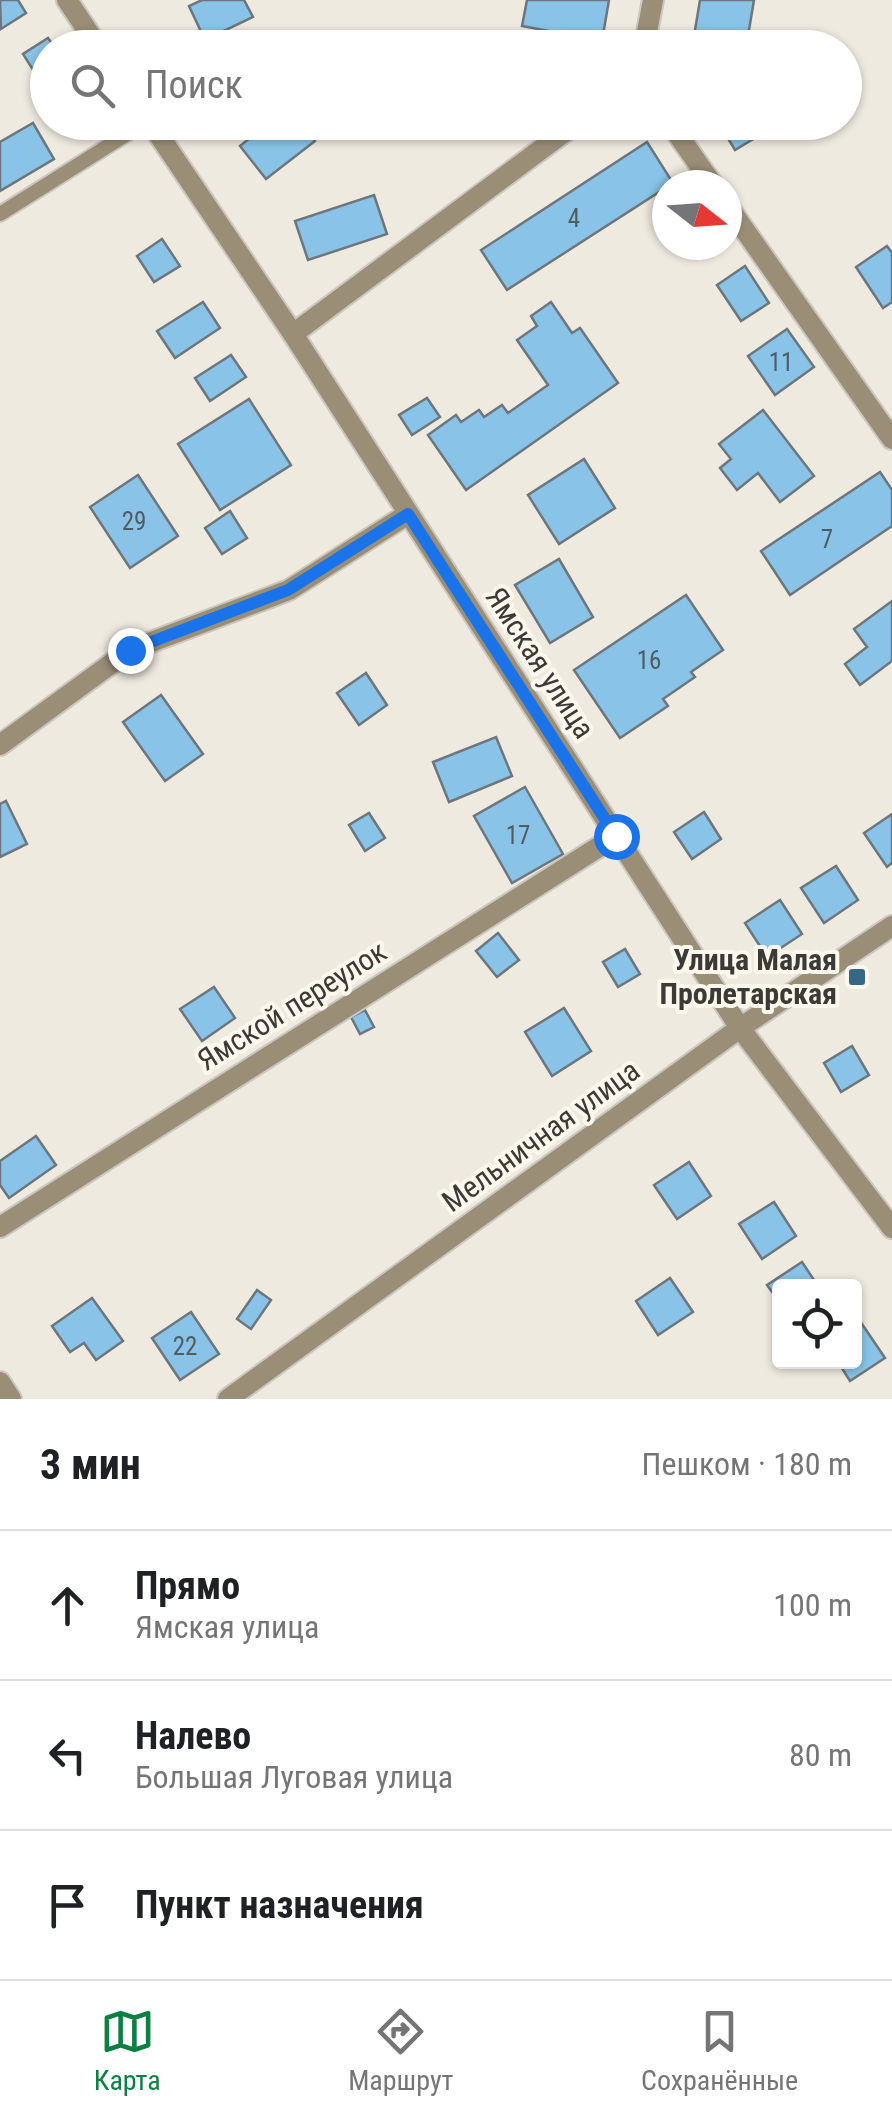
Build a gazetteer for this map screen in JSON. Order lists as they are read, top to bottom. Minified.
{"streets":{"street":["Ямская улица","Ямской переулок","Мельничная улица"]},"crossings":[["Ямская улица","Ямской переулок"],["Ямская улица","Мельничная улица"]],"places":{"transit":["Улица Малая Пролетарская"]},"house_numbers":["4","11","29","7","16","17","22"],"north":"right","page":{"search":"Поиск","heading":["3 мин","Пешком · 180 m"],"list":[["Прямо","Ямская улица","100 m"],["Налево","Большая Луговая улица","80 m"],"Пункт назначения"],"nav":["Карта","Маршрут","Сохранённые"]}}
